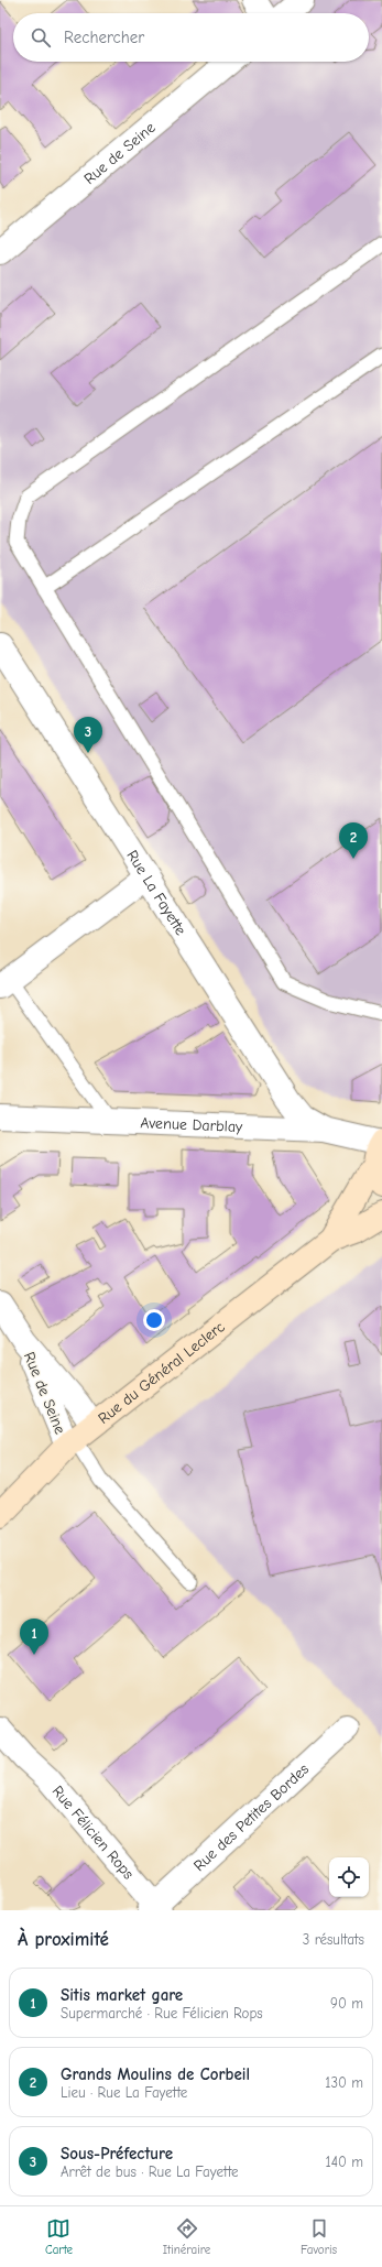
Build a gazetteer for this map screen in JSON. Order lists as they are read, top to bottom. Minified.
{"streets":{"main road":["Rue du Général Leclerc"],"street":["Rue de Seine","Rue La Fayette","Avenue Darblay","Rue des Petites Bordes","Rue Félicien Rops"]},"crossings":[["Rue de Seine","Rue du Général Leclerc"],["Rue La Fayette","Avenue Darblay"],["Avenue Darblay","Rue du Général Leclerc"],["Rue des Petites Bordes","Rue Félicien Rops"]],"page":{"search":"Rechercher","pins":["3","2","1"],"heading":["À proximité","3 résultats"],"list":[{"mark":"1","name":"Sitis market gare","note":"Supermarché · Rue Félicien Rops","value":"90 m"},{"mark":"2","name":"Grands Moulins de Corbeil","note":"Lieu · Rue La Fayette","value":"130 m"},{"mark":"3","name":"Sous-Préfecture","note":"Arrêt de bus · Rue La Fayette","value":"140 m"}],"nav":["Carte","Itinéraire","Favoris"]}}
